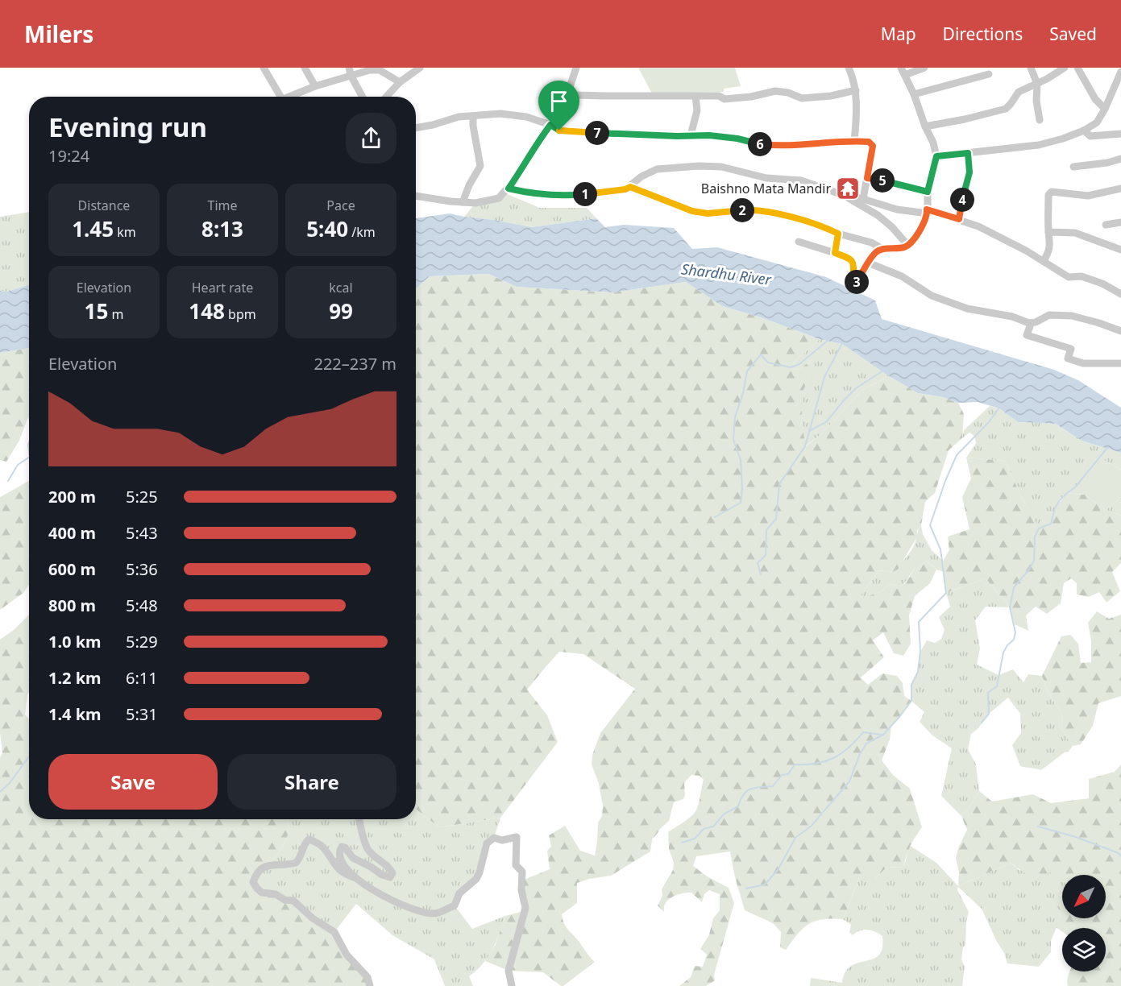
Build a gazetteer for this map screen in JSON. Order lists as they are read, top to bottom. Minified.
{"water":["Shardhu River"],"places":{"temple":["Baishno Mata Mandir"]},"north":"bottom left","page":{"header":"Milers","nav":["Map","Directions","Saved"],"heading":["Evening run","19:24"],"pins":["7","6","5","1","4","2","3"],"stats":[["Distance","1.45 km"],["Time","8:13"],["Pace","5:40 /km"],["Elevation","15 m"],["Heart rate","148 bpm"],["kcal","99"]],"chart":["Elevation","222–237 m"],"list":[{"name":"200 m","note":"5:25"},{"name":"400 m","note":"5:43"},{"name":"600 m","note":"5:36"},{"name":"800 m","note":"5:48"},{"name":"1.0 km","note":"5:29"},{"name":"1.2 km","note":"6:11"},{"name":"1.4 km","note":"5:31"}],"buttons":["Save","Share"]}}
